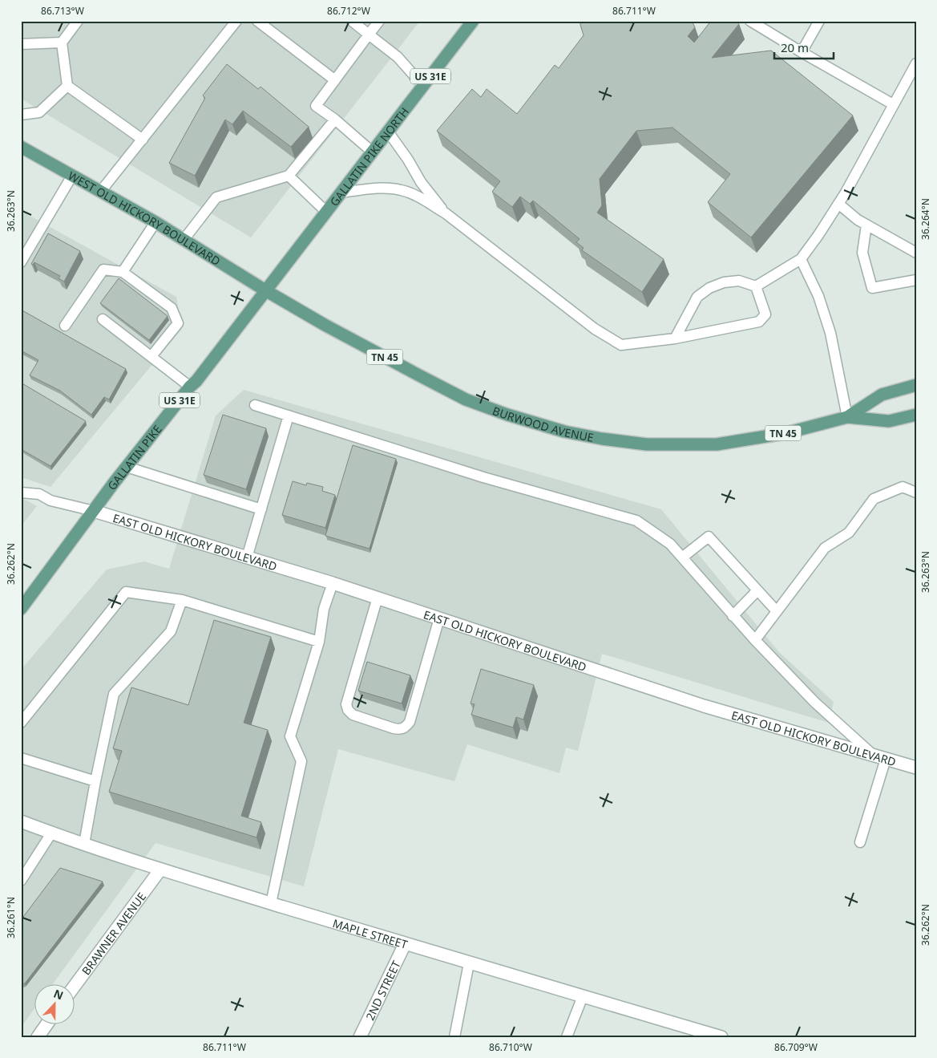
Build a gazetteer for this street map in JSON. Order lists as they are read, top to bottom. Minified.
{"streets":{"main road":["US 31E","GALLATIN PIKE NORTH","WEST OLD HICKORY BOULEVARD","TN 45","BURWOOD AVENUE","GALLATIN PIKE"],"street":["EAST OLD HICKORY BOULEVARD","BRAWNER AVENUE","MAPLE STREET","2ND STREET"]},"crossings":[["GALLATIN PIKE NORTH","WEST OLD HICKORY BOULEVARD"],["GALLATIN PIKE NORTH","BURWOOD AVENUE"],["GALLATIN PIKE NORTH","GALLATIN PIKE"],["WEST OLD HICKORY BOULEVARD","BURWOOD AVENUE"],["WEST OLD HICKORY BOULEVARD","GALLATIN PIKE"],["BURWOOD AVENUE","GALLATIN PIKE"],["GALLATIN PIKE","EAST OLD HICKORY BOULEVARD"],["BRAWNER AVENUE","MAPLE STREET"],["MAPLE STREET","2ND STREET"]],"scale_bar":"20 m","north":"top","coordinates":["86.713°W","86.712°W","86.711°W","36.263°N","36.264°N","36.262°N","36.261°N","86.710°W","86.709°W"]}
